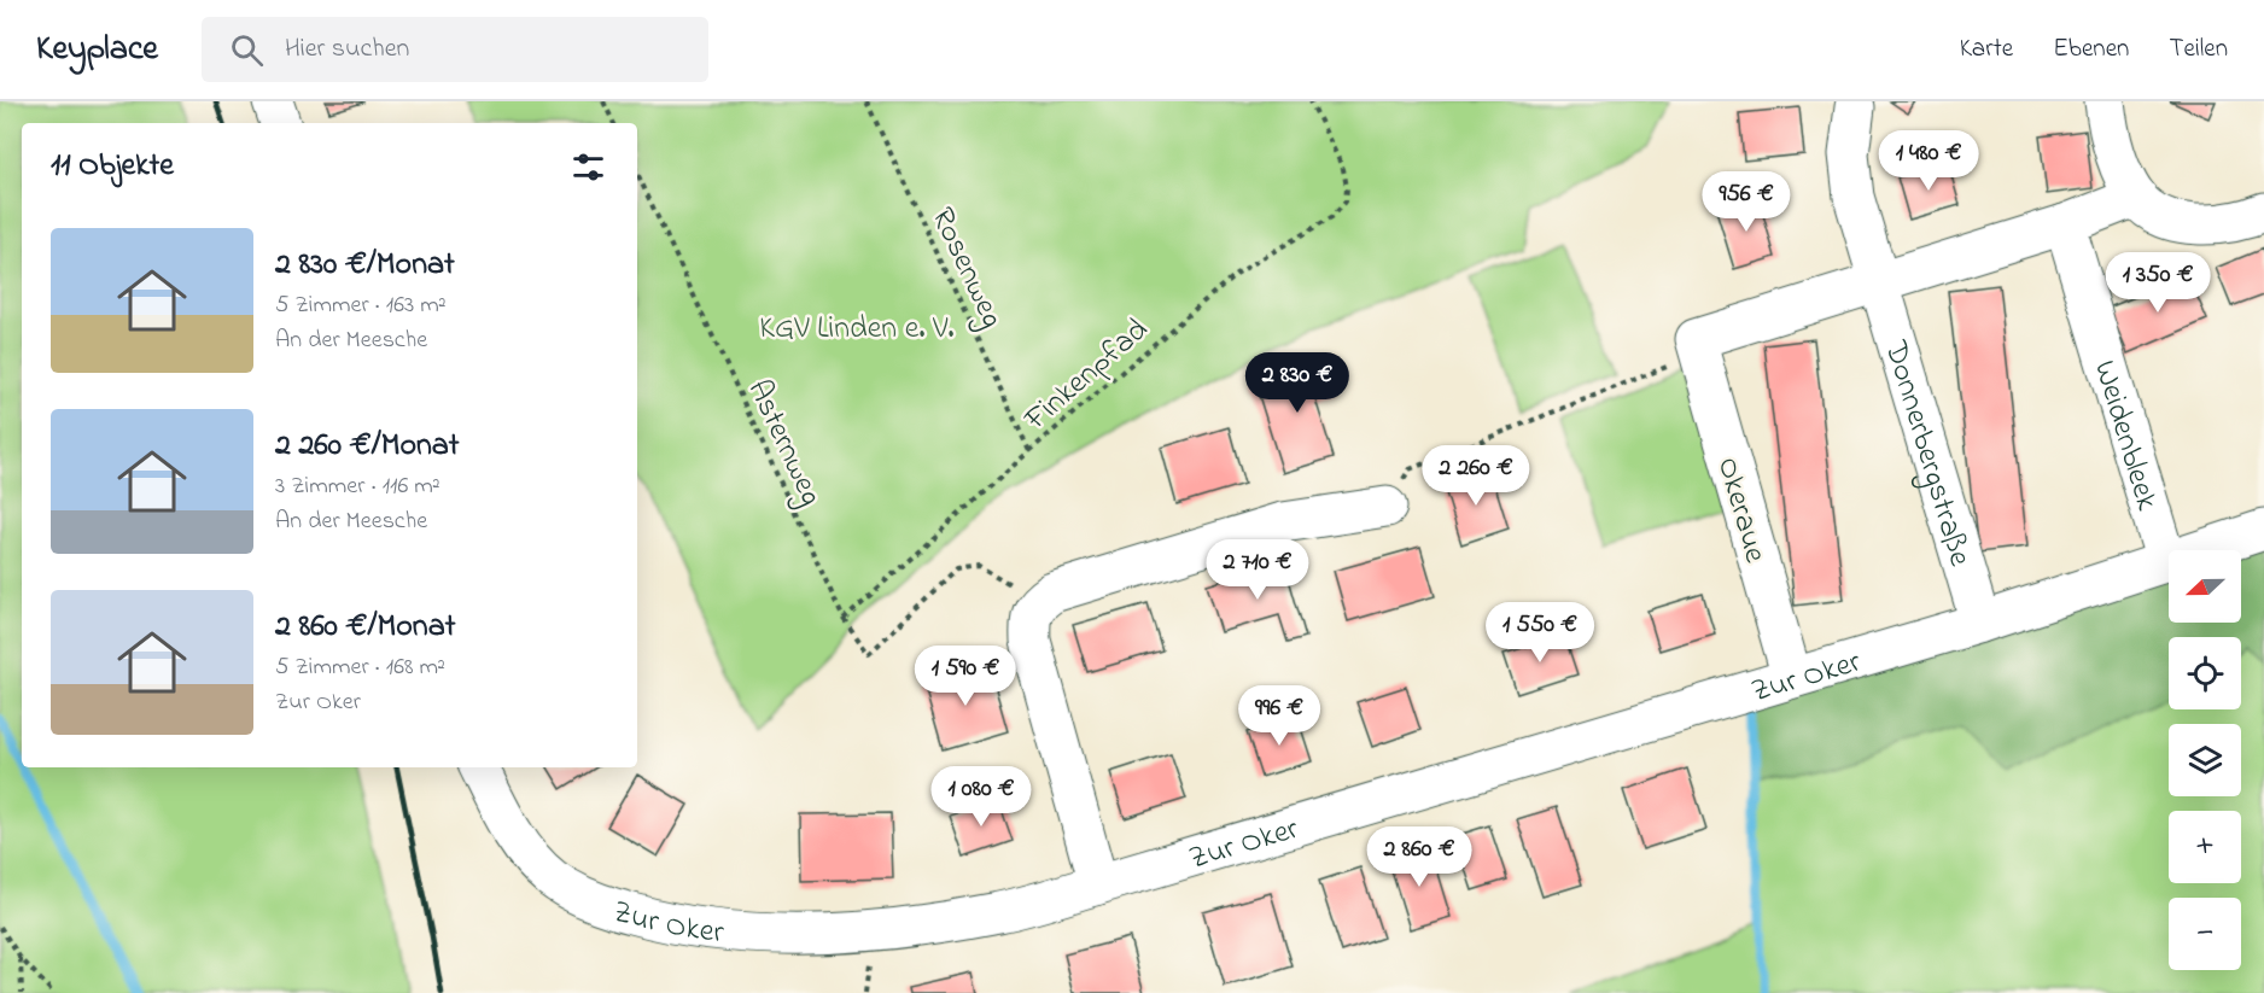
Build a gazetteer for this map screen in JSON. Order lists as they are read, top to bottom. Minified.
{"streets":{"street":["Weidenbleek","Donnerbergstraße","Okeraue","Zur Oker"],"path":["Rosenweg","Finkenpfad","Asternweg"]},"crossings":[["Rosenweg","Finkenpfad"],["Finkenpfad","Asternweg"],["Weidenbleek","Zur Oker"],["Donnerbergstraße","Zur Oker"],["Okeraue","Zur Oker"]],"parks":["KGV Linden e. V."],"north":"left","page":{"header":"Keyplace","search":"Hier suchen","nav":["Karte","Ebenen","Teilen"],"heading":"11 Objekte","price":["1 480 €","956 €","1 350 €","2 830 €","2 260 €","2 710 €","1 550 €","1 590 €","996 €","1 080 €","2 860 €"],"list":[{"name":"2 830 €/Monat","note":"5 Zimmer · 163 m² · An der Meesche"},{"name":"2 260 €/Monat","note":"3 Zimmer · 116 m² · An der Meesche"},{"name":"2 860 €/Monat","note":"5 Zimmer · 168 m² · Zur Oker"}],"map_buttons":["+","−"]}}
